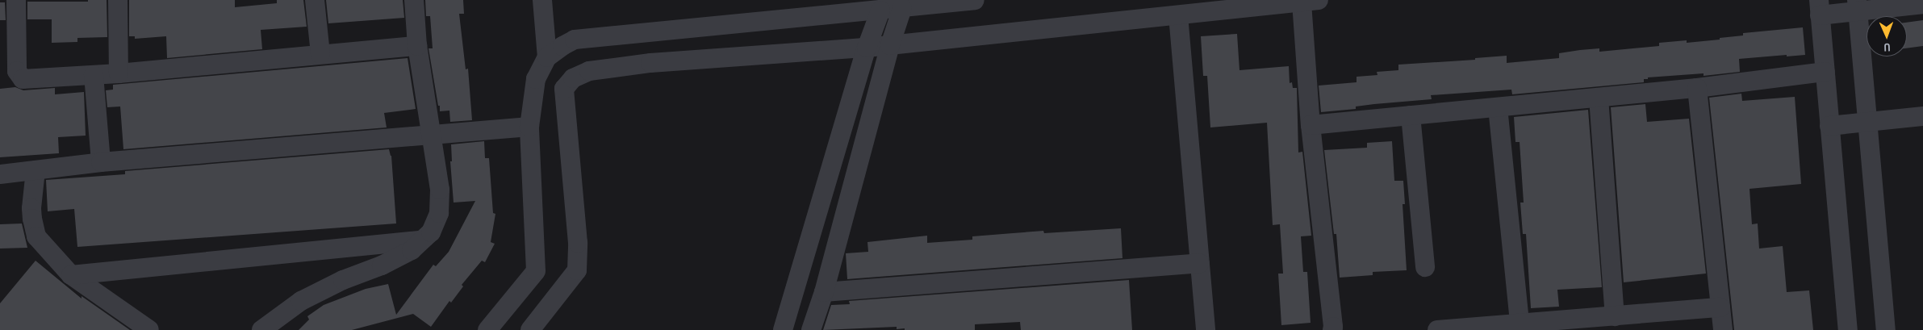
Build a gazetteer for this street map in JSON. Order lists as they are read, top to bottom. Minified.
{"north":"bottom"}
